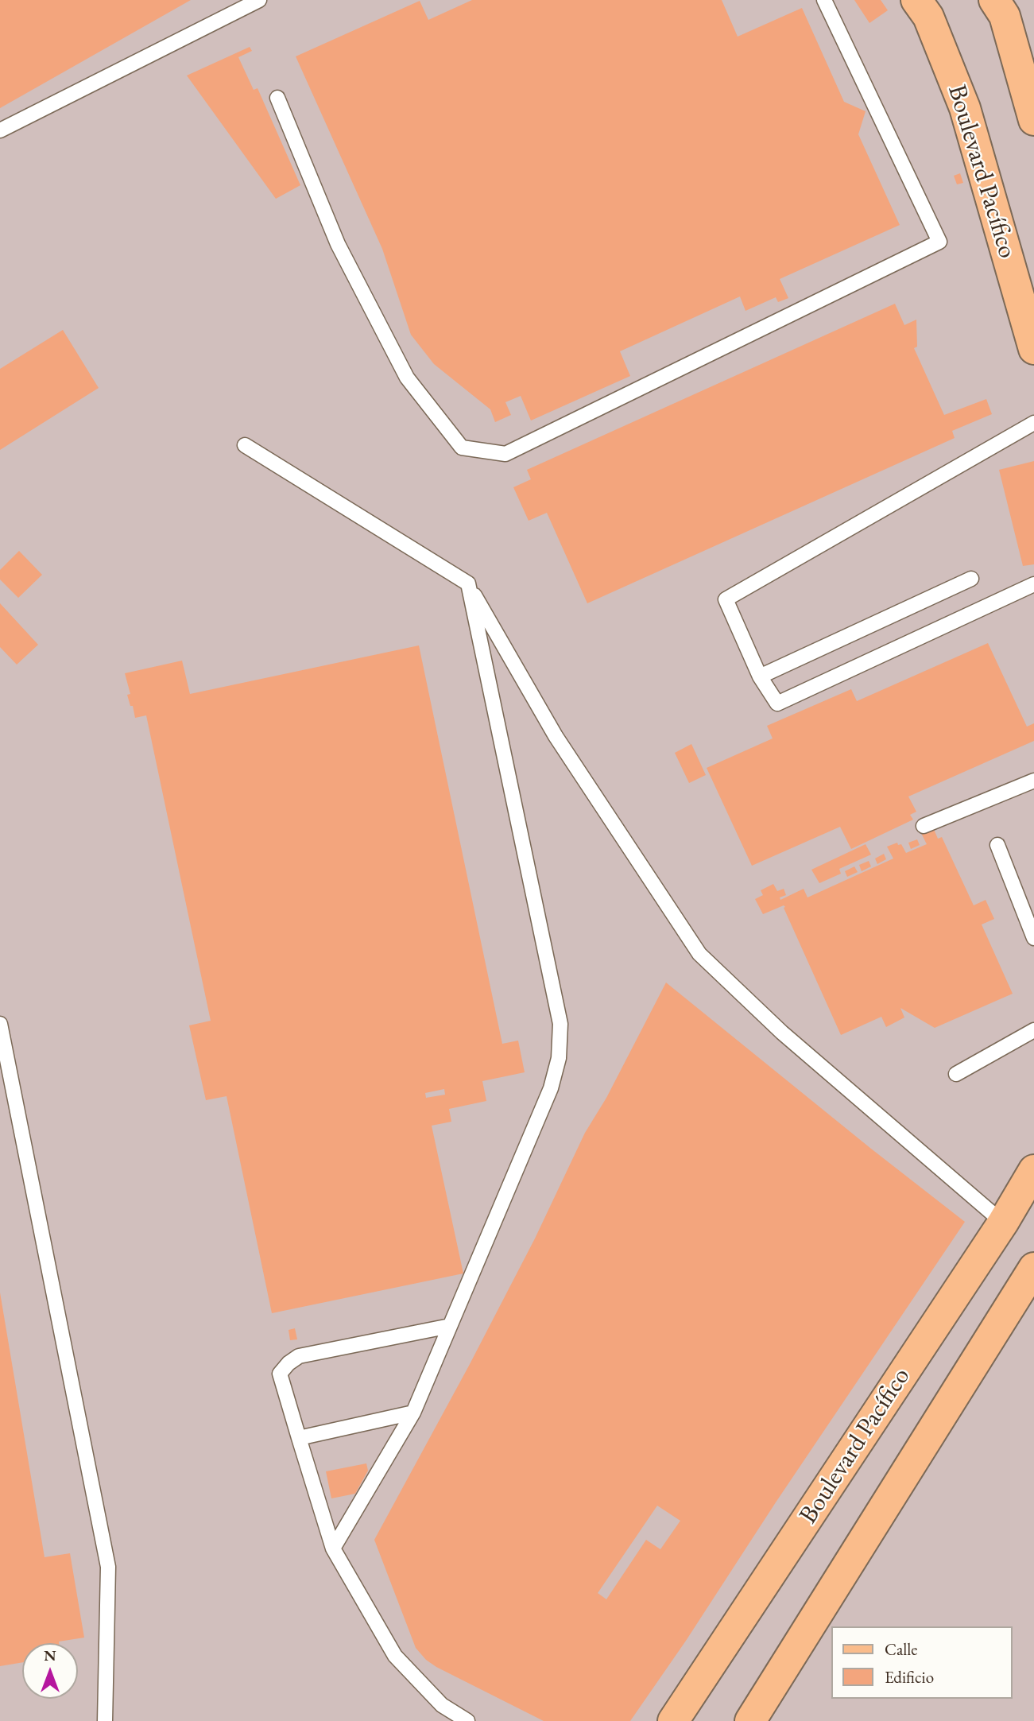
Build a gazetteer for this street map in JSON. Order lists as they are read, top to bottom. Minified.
{"streets":{"main road":["Boulevard Pacífico"]},"legend":["Calle","Edificio"],"north":"top"}
